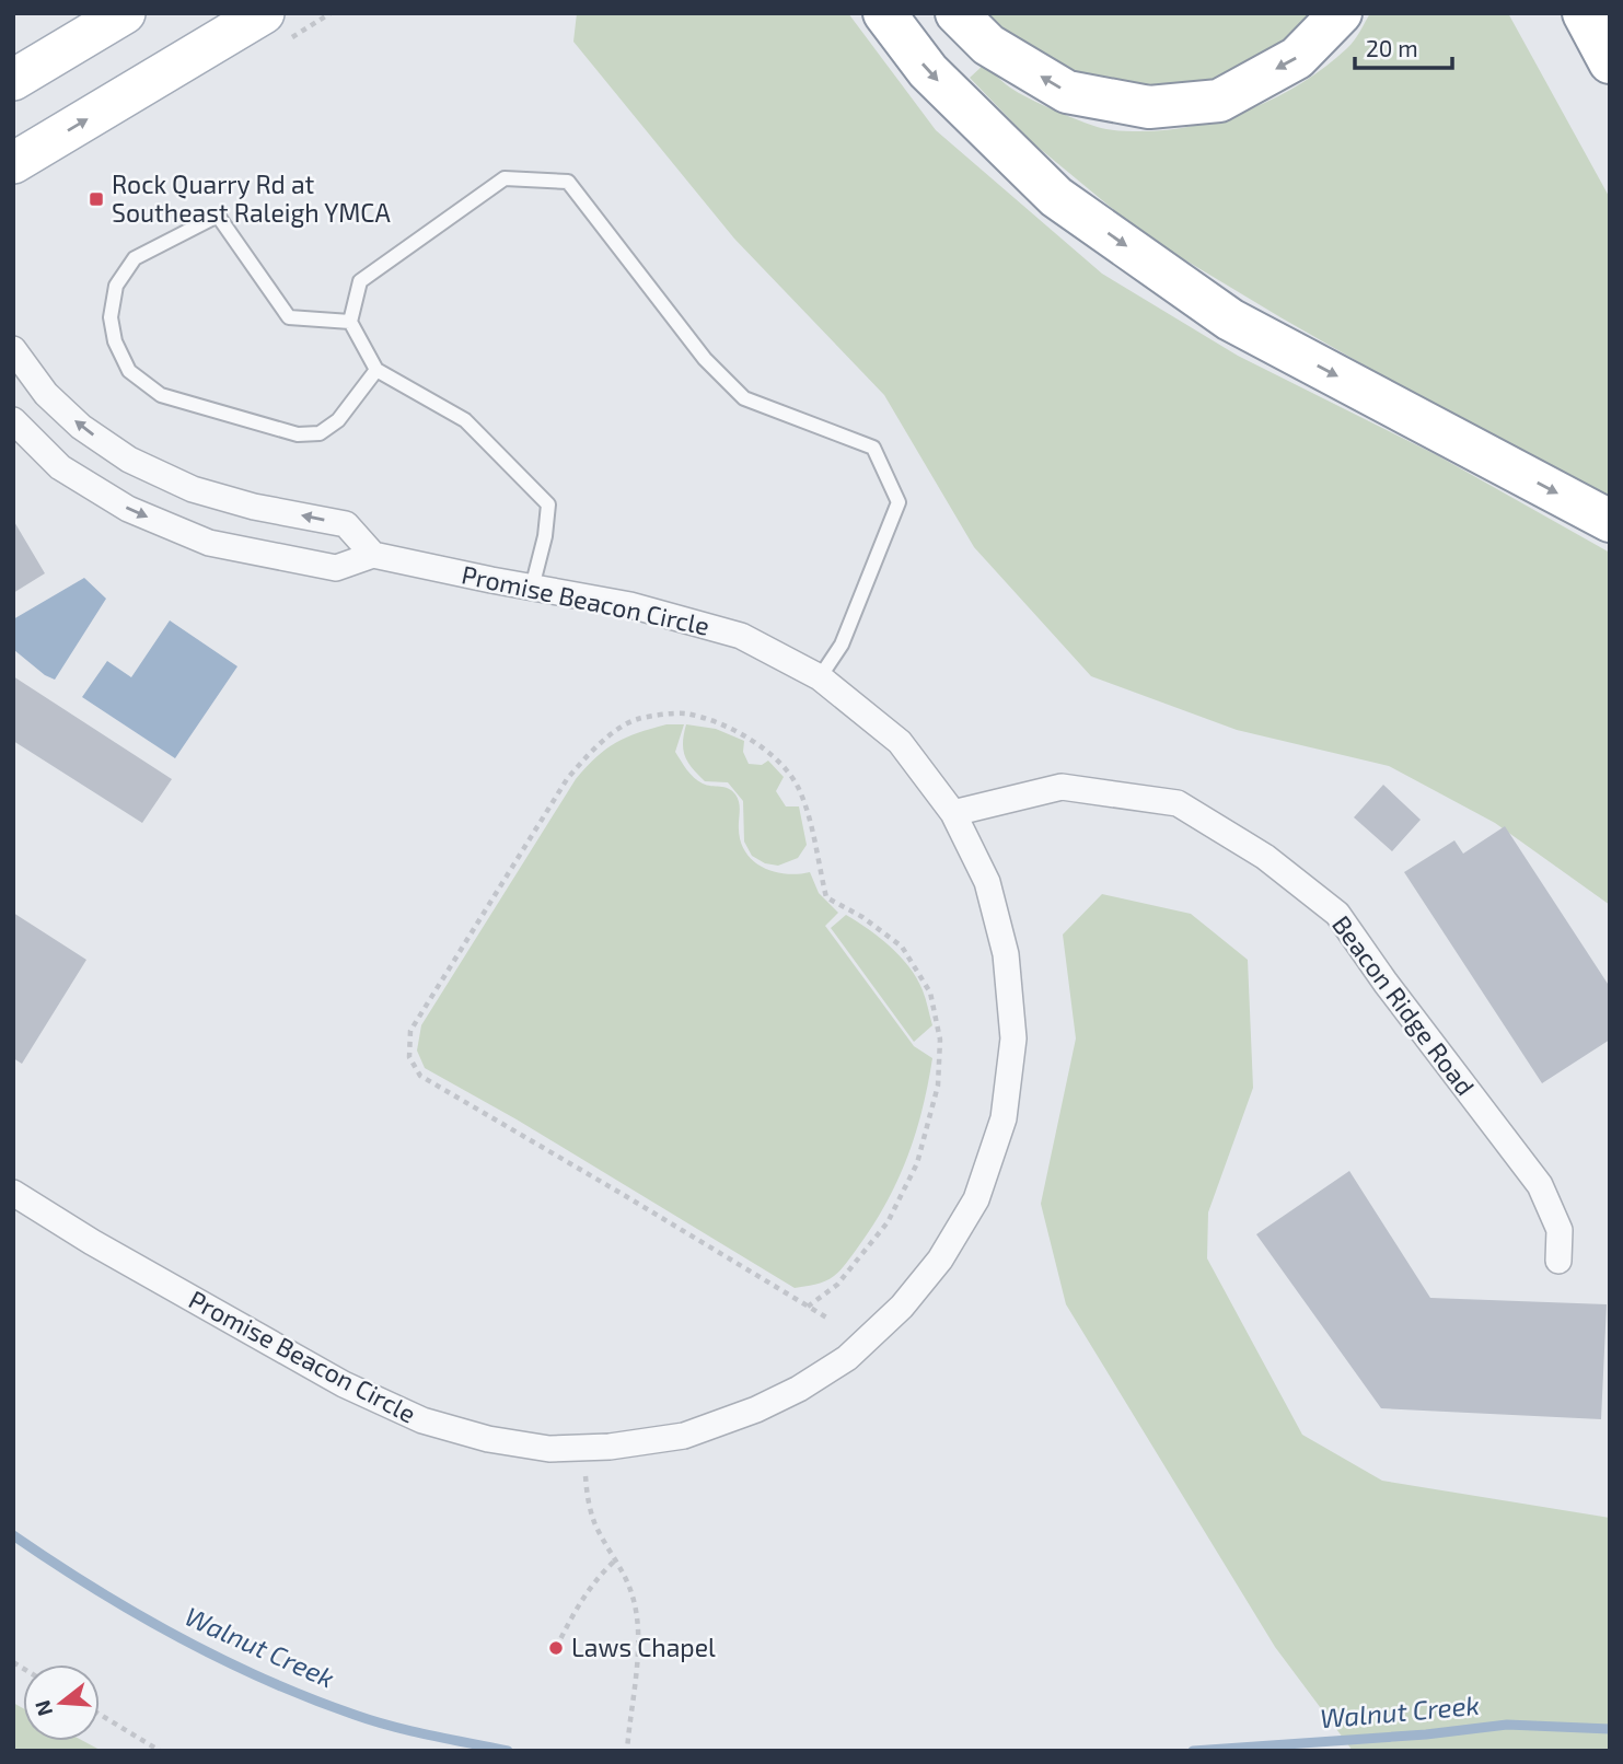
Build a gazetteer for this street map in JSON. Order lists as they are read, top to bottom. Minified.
{"streets":{"street":["Promise Beacon Circle","Beacon Ridge Road"]},"crossings":[["Promise Beacon Circle","Beacon Ridge Road"]],"water":["Walnut Creek"],"places":{"transit":["Rock Quarry Rd at Southeast Raleigh YMCA"],"other":["Laws Chapel"]},"scale_bar":"20 m","north":"left"}
